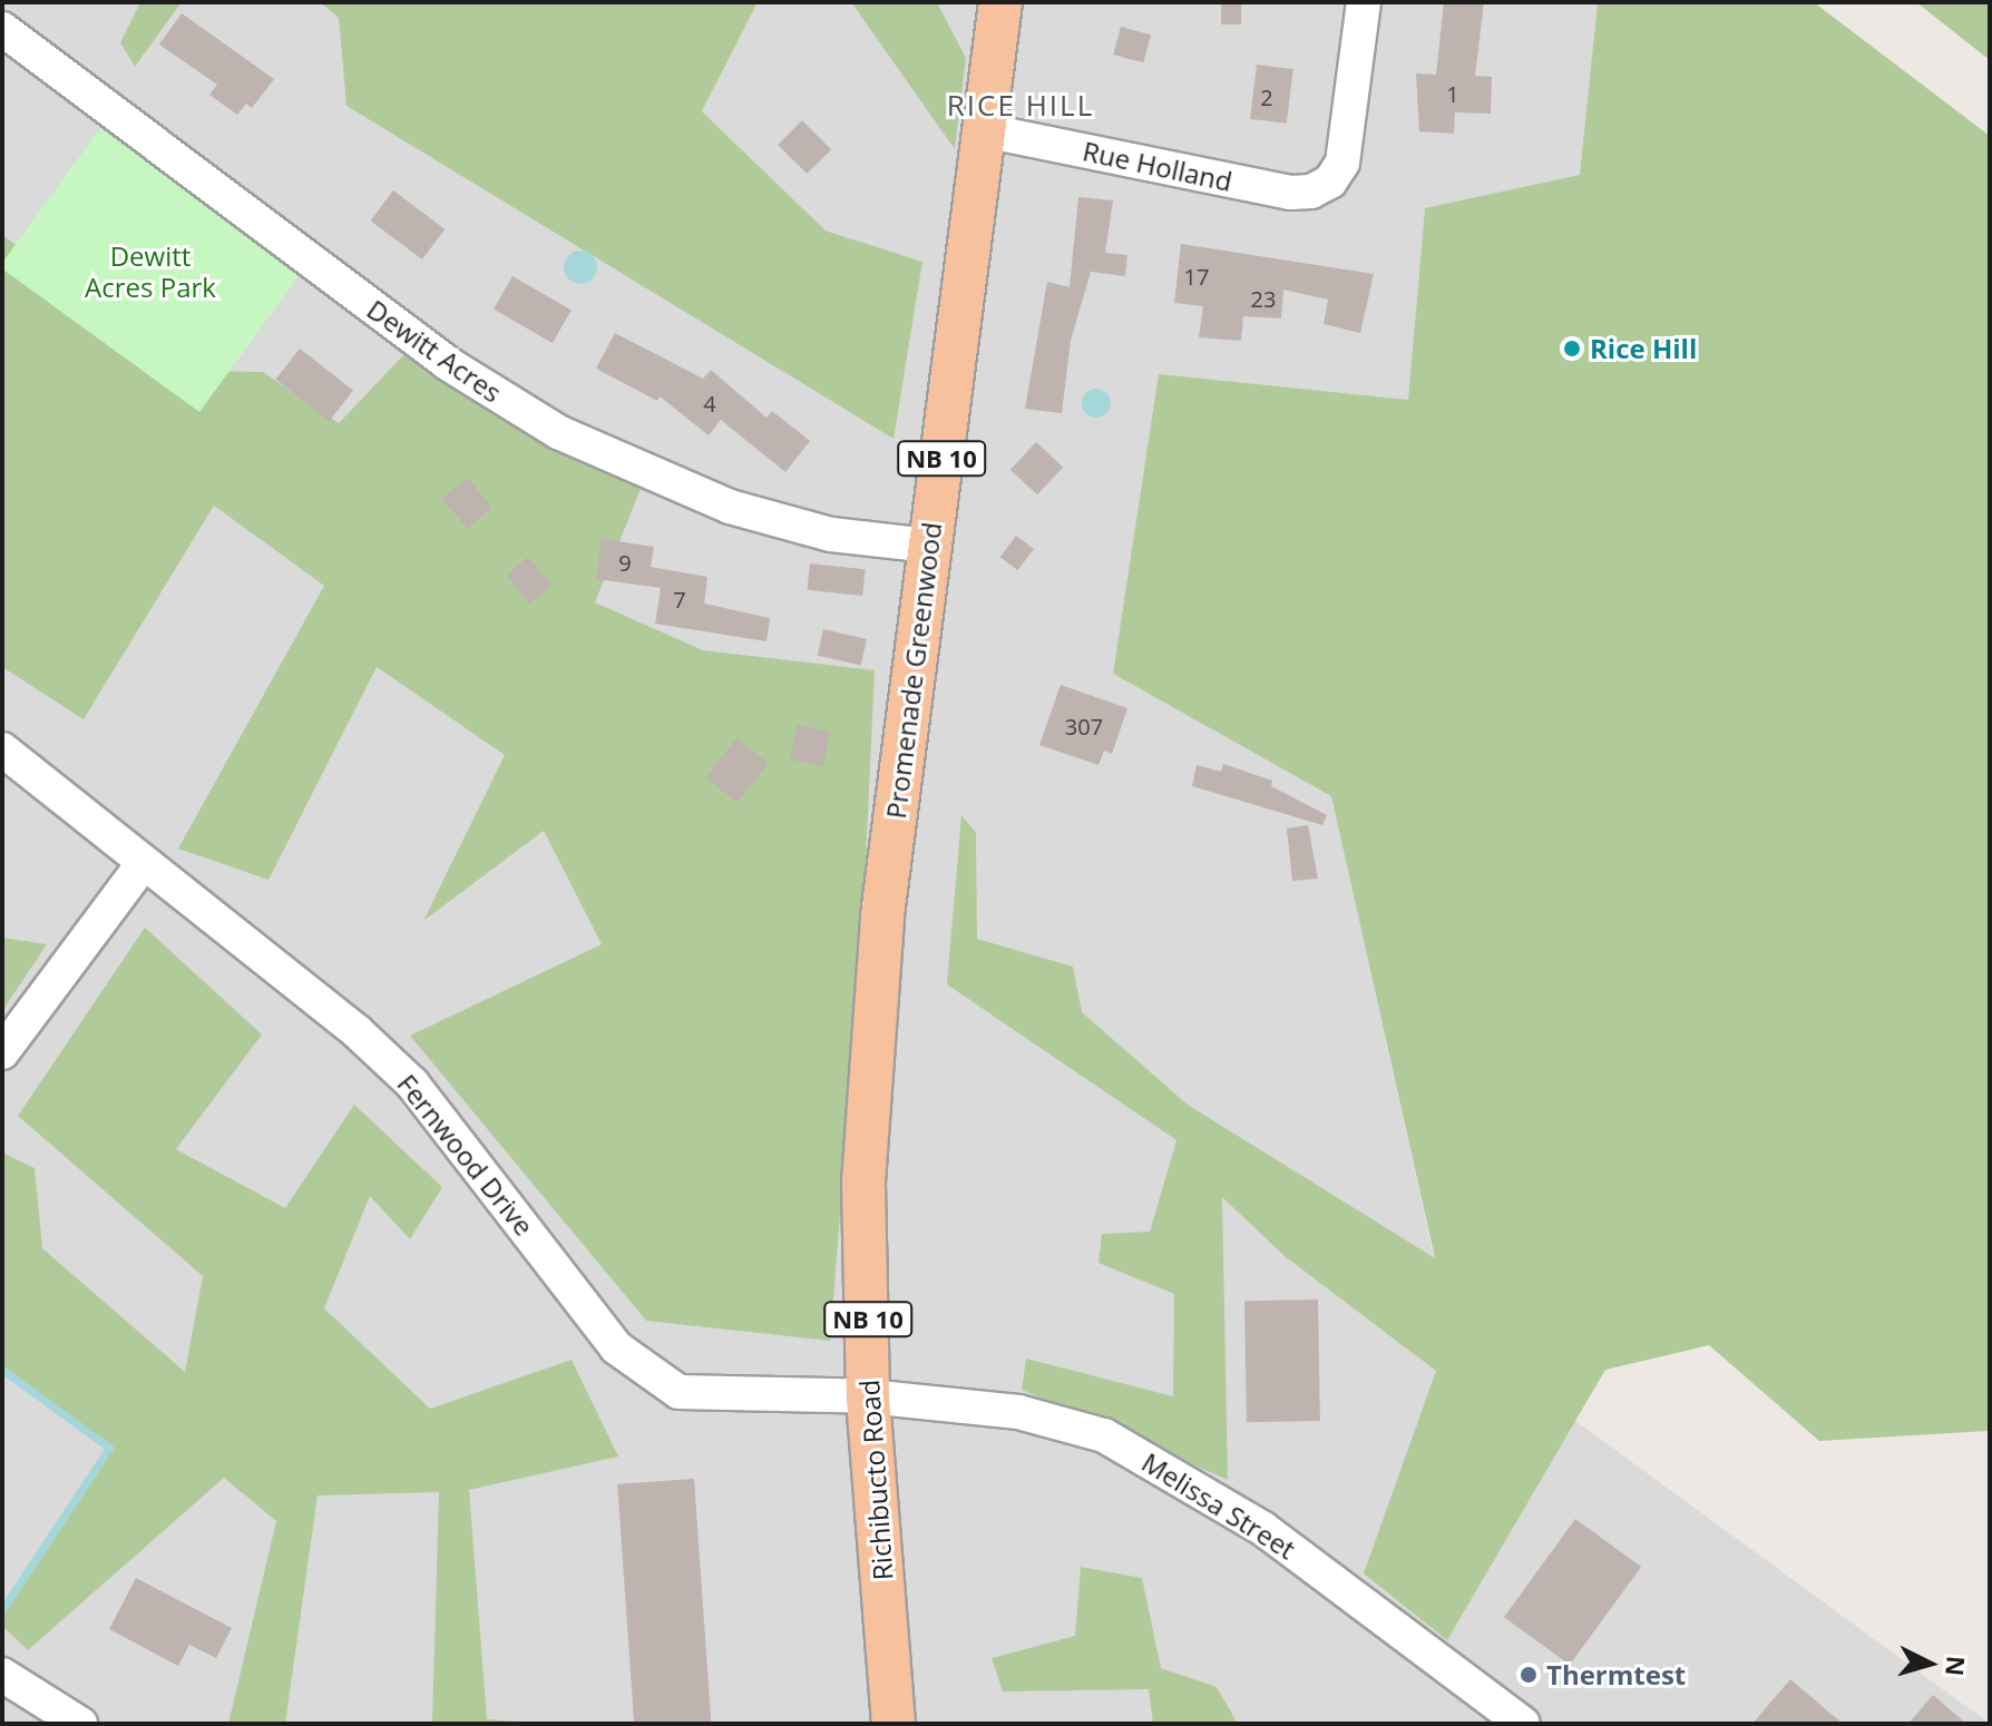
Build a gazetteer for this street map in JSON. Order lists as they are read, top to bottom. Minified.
{"streets":{"main road":["NB 10","Promenade Greenwood","Richibucto Road"],"street":["Rue Holland","Dewitt Acres","Fernwood Drive","Melissa Street"]},"crossings":[["Rue Holland","Promenade Greenwood"],["Dewitt Acres","Promenade Greenwood"],["Promenade Greenwood","Richibucto Road"],["Fernwood Drive","Richibucto Road"],["Fernwood Drive","Melissa Street"],["Richibucto Road","Melissa Street"]],"districts":["RICE HILL"],"parks":["Dewitt Acres Park"],"places":["Rice Hill","Thermtest"],"house_numbers":["1","2","17","23","4","9","7","307"],"north":"right"}
